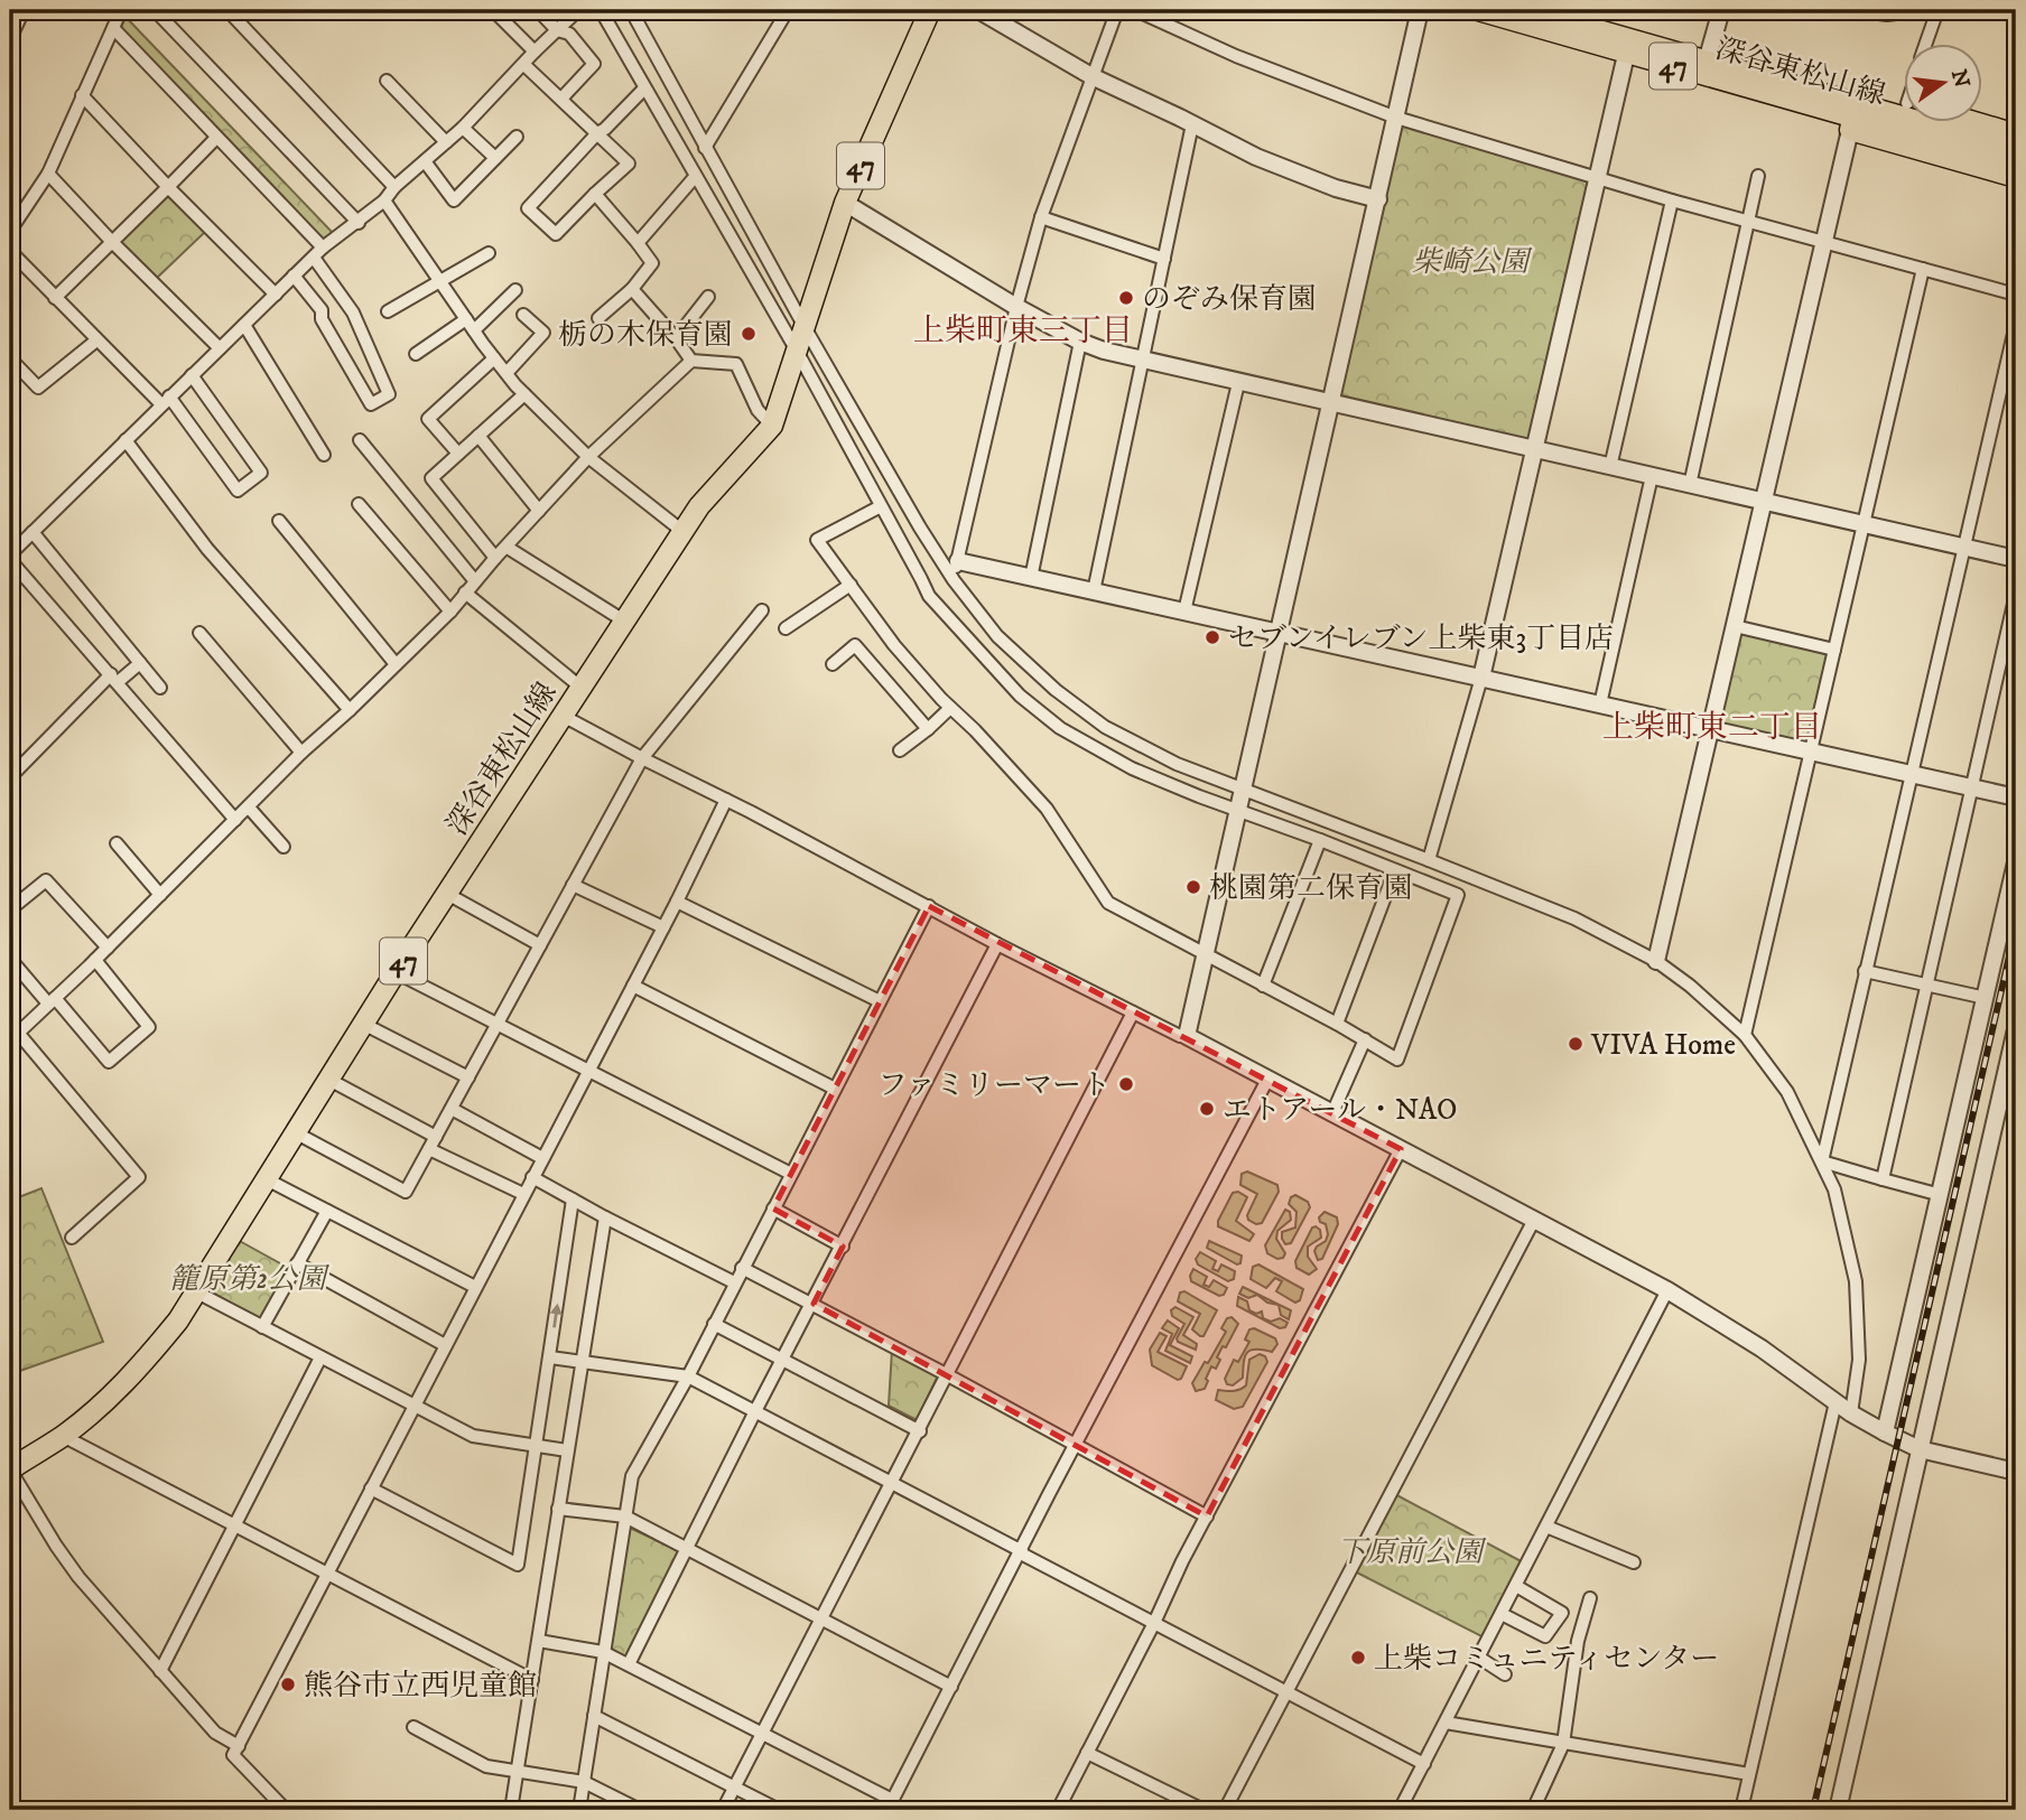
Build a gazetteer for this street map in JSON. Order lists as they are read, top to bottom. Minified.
{"streets":{"main road":["47","深谷東松山線"]},"districts":["上柴町東三丁目","上柴町東二丁目"],"parks":["柴崎公園","籠原第2公園","下原前公園"],"places":["のぞみ保育園","栃の木保育園","セブンイレブン上柴東3丁目店","桃園第二保育園","VIVA Home","ファミリーマート","エトアール・NAO","上柴コミュニティセンター","熊谷市立西児童館"],"north":"right"}
